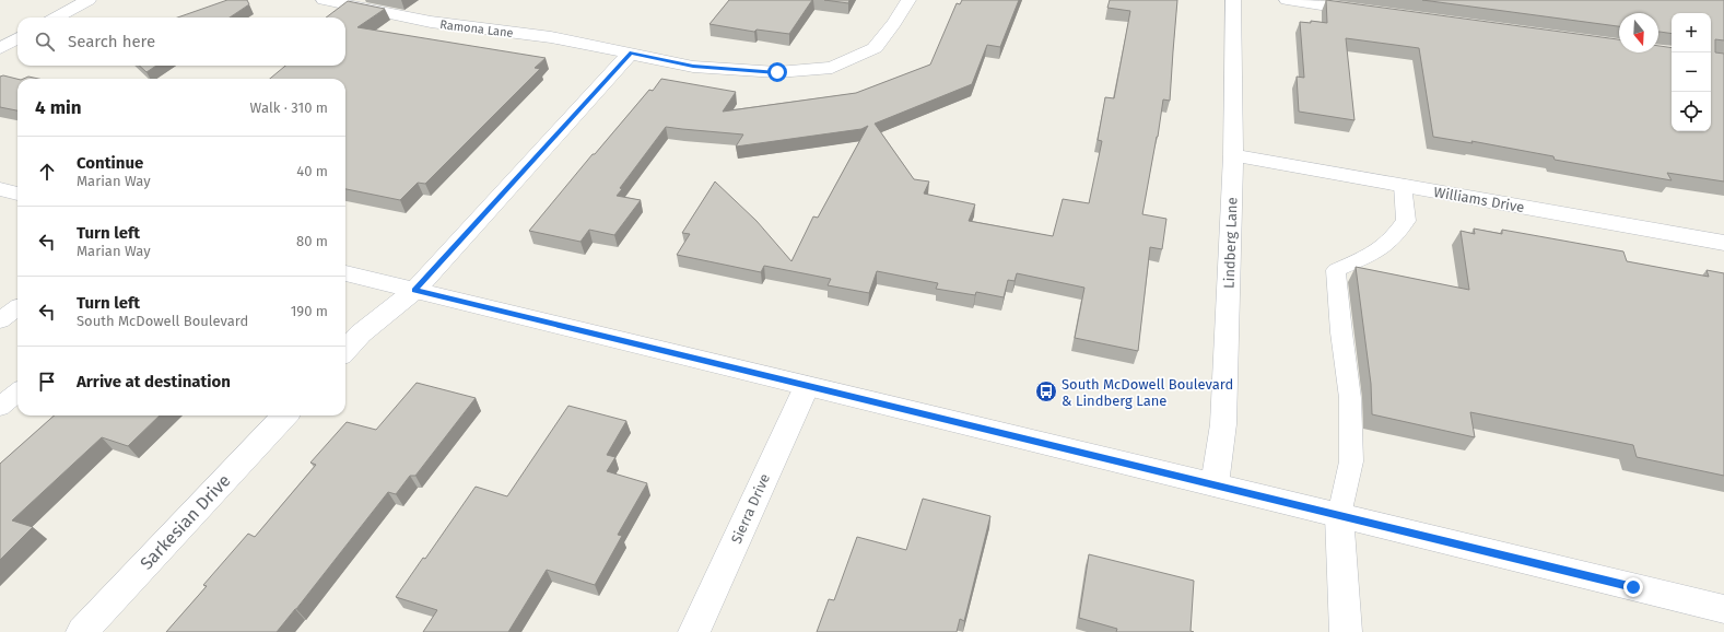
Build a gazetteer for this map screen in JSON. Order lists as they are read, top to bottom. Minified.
{"streets":{"street":["Ramona Lane","Williams Drive","Lindberg Lane","Sierra Drive","Sarkesian Drive"]},"crossings":[["Williams Drive","Lindberg Lane"]],"places":{"bus stop":["South McDowell Boulevard & Lindberg Lane"]},"north":"bottom","page":{"map_buttons":["+","−"],"search":"Search here","heading":["4 min","Walk · 310 m"],"list":[["Continue","Marian Way","40 m"],["Turn left","Marian Way","80 m"],["Turn left","South McDowell Boulevard","190 m"],"Arrive at destination"]}}
